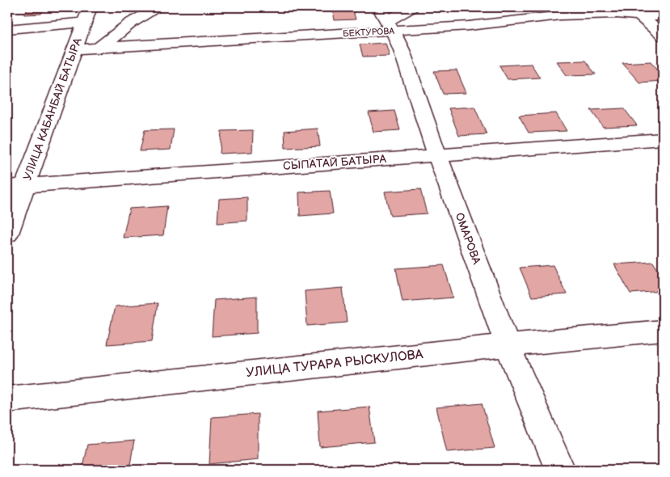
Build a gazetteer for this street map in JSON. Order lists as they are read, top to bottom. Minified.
{"streets":{"street":["БЕКТУРОВА","УЛИЦА КАБАНБАЙ БАТЫРА","СЫПАТАЙ БАТЫРА","ОМАРОВА","УЛИЦА ТУРАРА РЫСКУЛОВА"]},"crossings":[["БЕКТУРОВА","УЛИЦА КАБАНБАЙ БАТЫРА"],["БЕКТУРОВА","ОМАРОВА"],["УЛИЦА КАБАНБАЙ БАТЫРА","СЫПАТАЙ БАТЫРА"],["СЫПАТАЙ БАТЫРА","ОМАРОВА"],["ОМАРОВА","УЛИЦА ТУРАРА РЫСКУЛОВА"]]}
